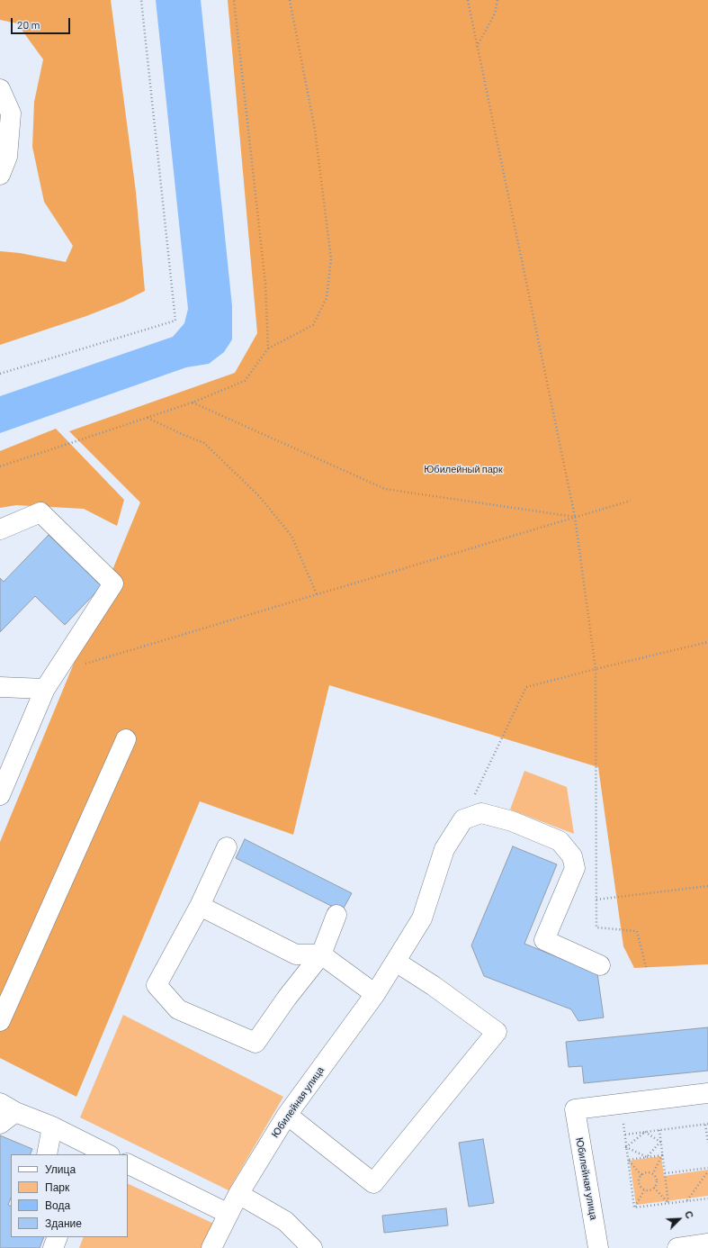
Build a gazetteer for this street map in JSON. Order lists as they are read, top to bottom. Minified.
{"streets":{"street":["Юбилейная улица"]},"parks":["Юбилейный парк"],"legend":["Улица","Парк","Вода","Здание"],"scale_bar":"20 m","north":"top right"}
